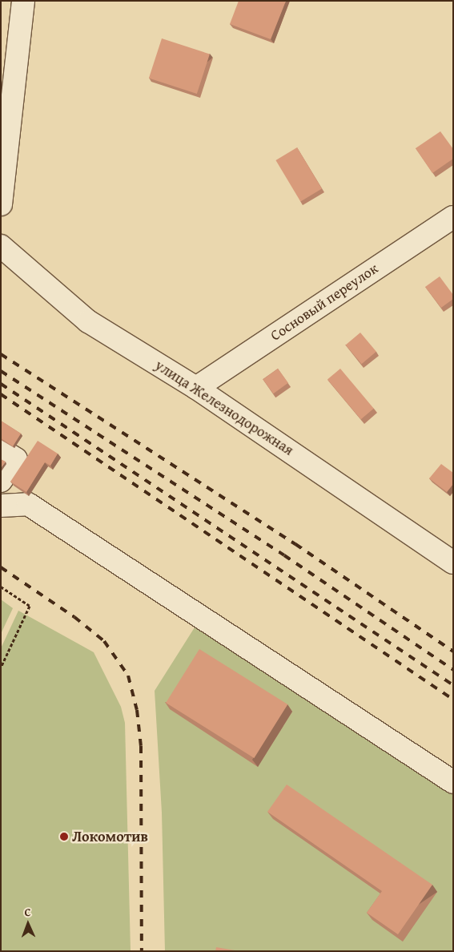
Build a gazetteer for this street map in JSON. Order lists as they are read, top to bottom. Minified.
{"streets":{"street":["Сосновый переулок","улица Железнодорожная"]},"crossings":[["Сосновый переулок","улица Железнодорожная"]],"places":["Локомотив"],"north":"top"}
